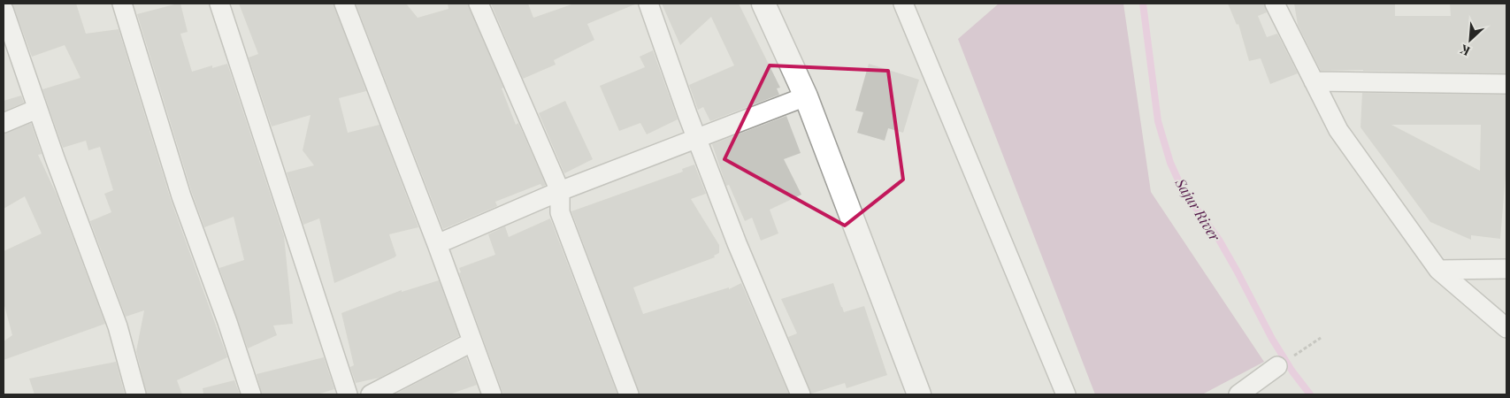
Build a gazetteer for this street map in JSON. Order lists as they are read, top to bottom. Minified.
{"water":["Sajur River"],"north":"bottom left"}
